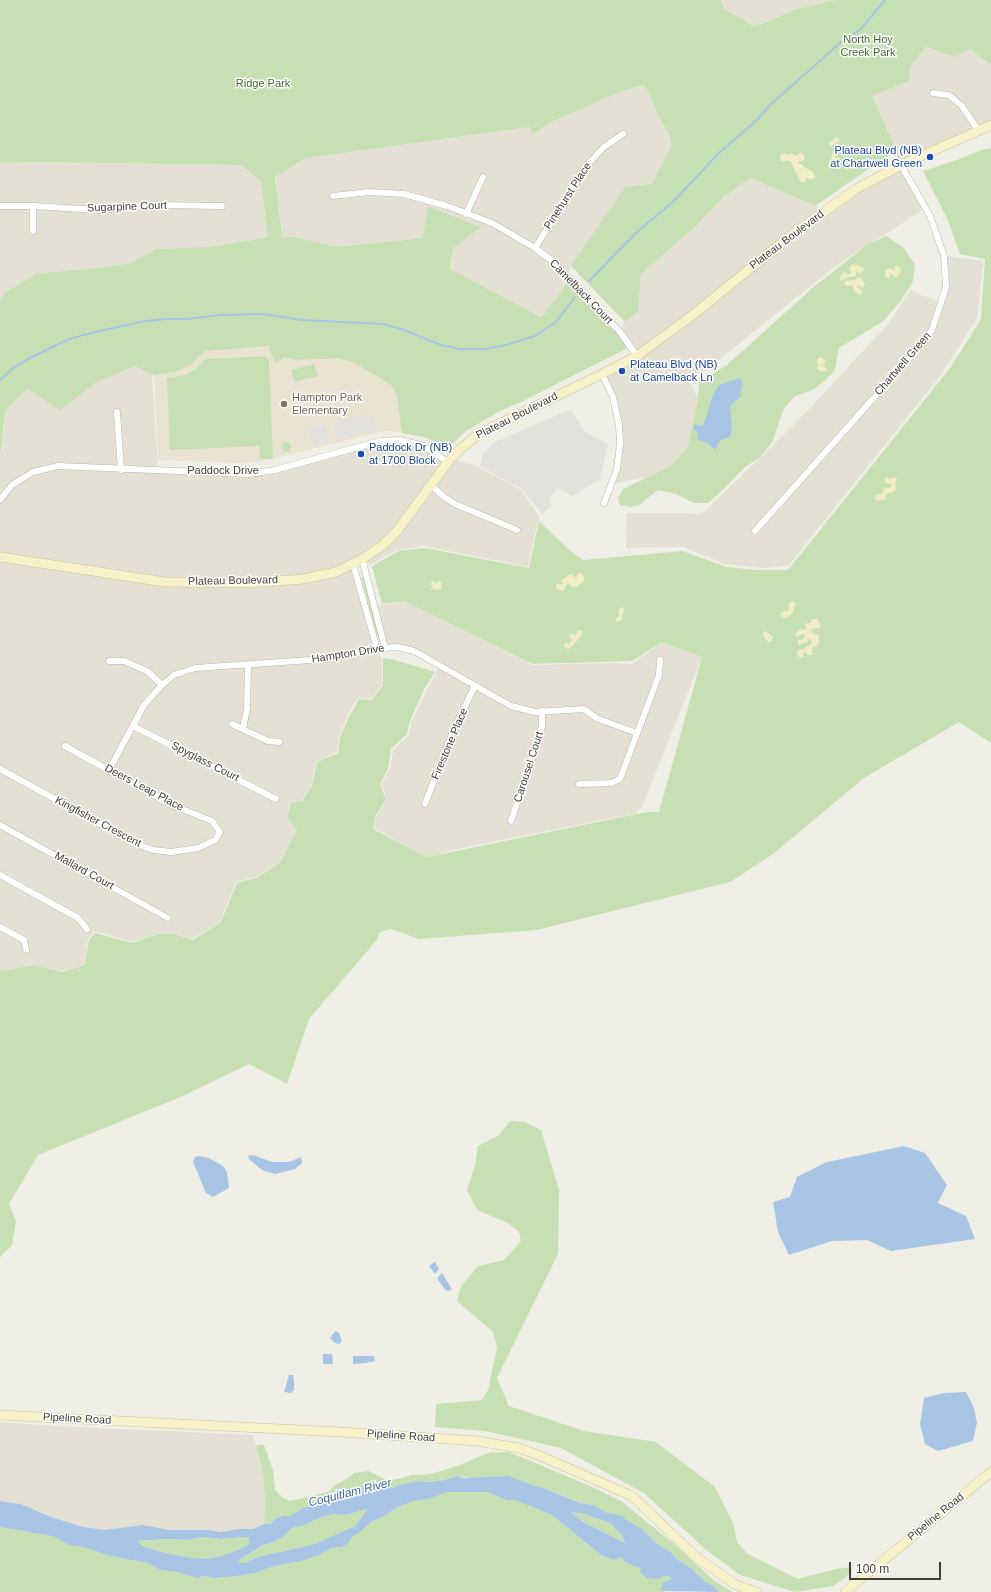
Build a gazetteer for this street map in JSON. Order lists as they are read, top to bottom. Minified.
{"streets":{"street":["Pinehurst Place","Sugarpine Court","Plateau Boulevard","Camelback Court","Chartwell Green","Paddock Drive","Hampton Drive","Firestone Place","Spyglass Court","Carousel Court","Deers Leap Place","Kingfisher Crescent","Mallard Court","Pipeline Road"]},"crossings":[["Pinehurst Place","Camelback Court"],["Plateau Boulevard","Camelback Court"],["Plateau Boulevard","Chartwell Green"],["Plateau Boulevard","Paddock Drive"],["Hampton Drive","Firestone Place"],["Hampton Drive","Spyglass Court"],["Hampton Drive","Carousel Court"],["Hampton Drive","Deers Leap Place"],["Deers Leap Place","Kingfisher Crescent"]],"water":["Coquitlam River"],"parks":["North Hoy Creek Park","Ridge Park"],"places":["Plateau Blvd (NB) at Chartwell Green","Plateau Blvd (NB) at Camelback Ln","Hampton Park Elementary","Paddock Dr (NB) at 1700 Block"],"scale_bar":"100 m"}
